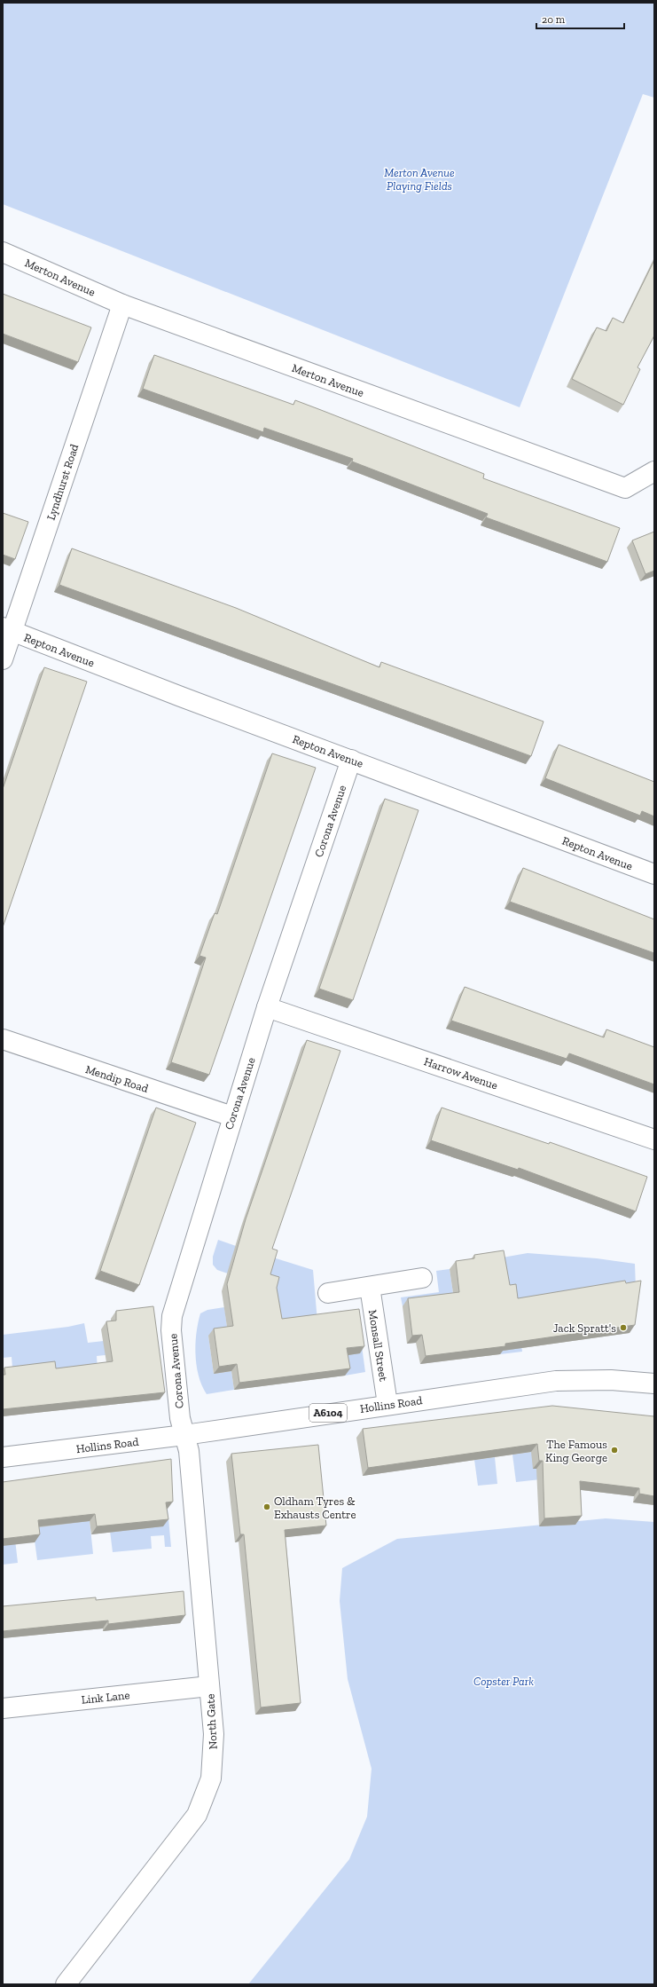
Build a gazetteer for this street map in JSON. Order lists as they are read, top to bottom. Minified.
{"streets":{"street":["Merton Avenue","Lyndhurst Road","Repton Avenue","Corona Avenue","Harrow Avenue","Mendip Road","Monsall Street","Hollins Road","A6104","Link Lane","North Gate"]},"crossings":[["Merton Avenue","Lyndhurst Road"],["Lyndhurst Road","Repton Avenue"],["Repton Avenue","Corona Avenue"],["Corona Avenue","Harrow Avenue"],["Corona Avenue","Mendip Road"],["Corona Avenue","Hollins Road"],["Corona Avenue","North Gate"],["Monsall Street","Hollins Road"],["Hollins Road","North Gate"],["Link Lane","North Gate"]],"parks":["Merton Avenue Playing Fields","Copster Park"],"places":["Jack Spratt's","The Famous King George","Oldham Tyres & Exhausts Centre"],"scale_bar":"20 m"}
